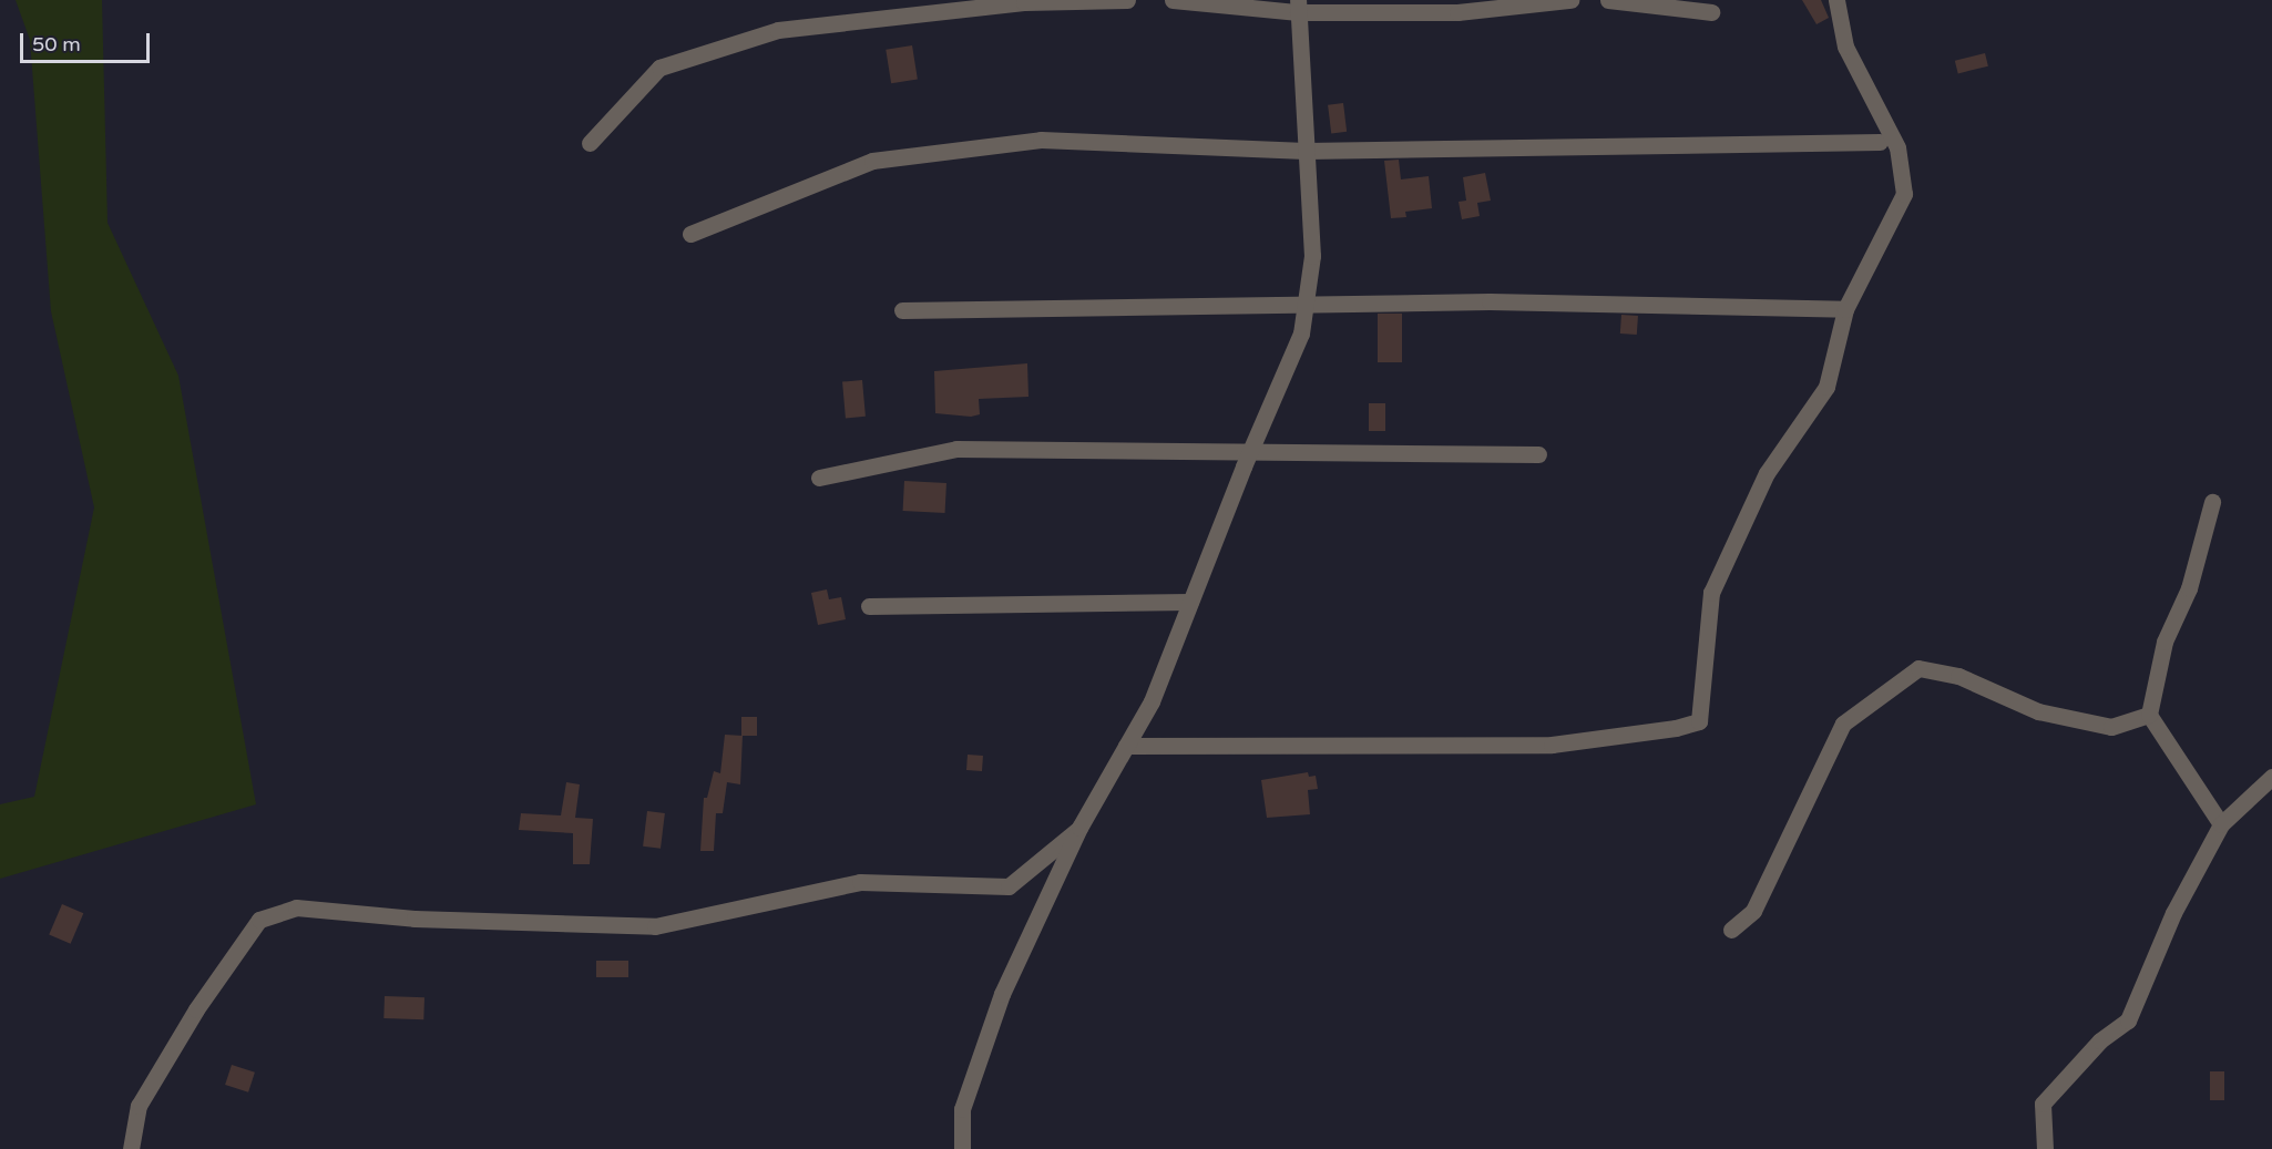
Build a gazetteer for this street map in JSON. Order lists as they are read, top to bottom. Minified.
{"scale_bar":"50 m"}
